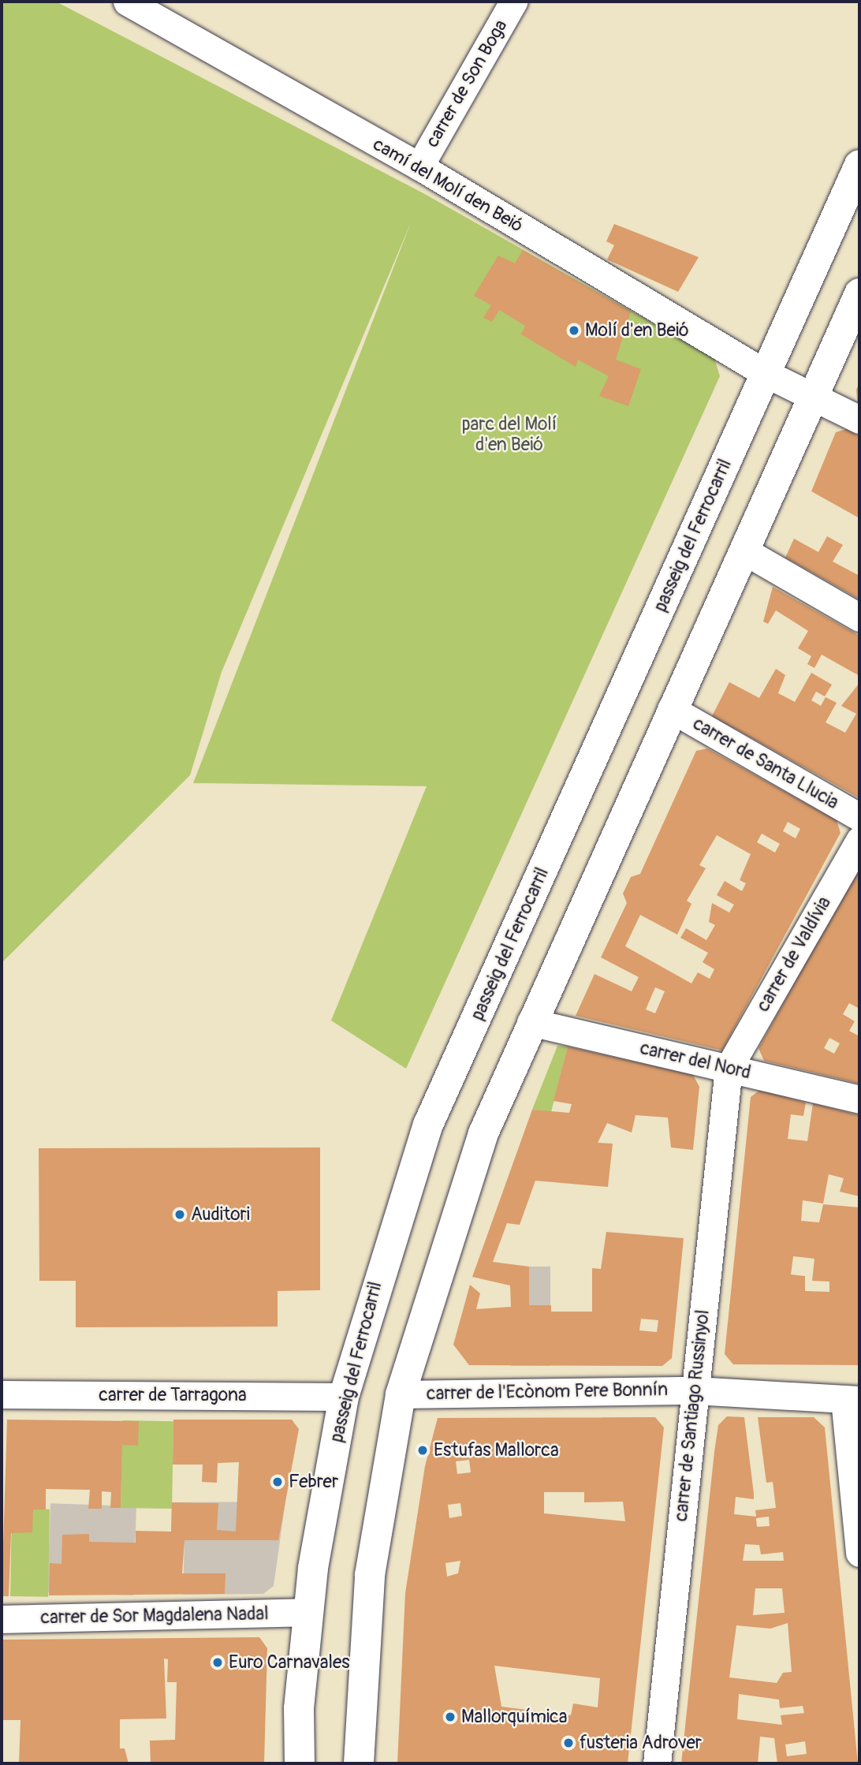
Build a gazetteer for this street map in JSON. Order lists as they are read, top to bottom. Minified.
{"streets":{"main road":["passeig del Ferrocarril"],"street":["carrer de Son Boga","camí del Molí den Beió","carrer de Santa Llucia","carrer de Valdívia","carrer del Nord","carrer de l'Ecònom Pere Bonnín","carrer de Tarragona","carrer de Santiago Russinyol","carrer de Sor Magdalena Nadal"]},"crossings":[["carrer de Son Boga","camí del Molí den Beió"],["camí del Molí den Beió","passeig del Ferrocarril"],["passeig del Ferrocarril","carrer de Tarragona"],["passeig del Ferrocarril","carrer de Sor Magdalena Nadal"],["carrer de Valdívia","carrer del Nord"],["carrer de Valdívia","carrer de Santiago Russinyol"],["carrer del Nord","carrer de Santiago Russinyol"],["carrer de l'Ecònom Pere Bonnín","carrer de Santiago Russinyol"]],"parks":["parc del Molí d'en Beió"],"places":["Molí d'en Beió","Auditori","Estufas Mallorca","Febrer","Euro Carnavales","Mallorquímica","fusteria Adrover"]}
